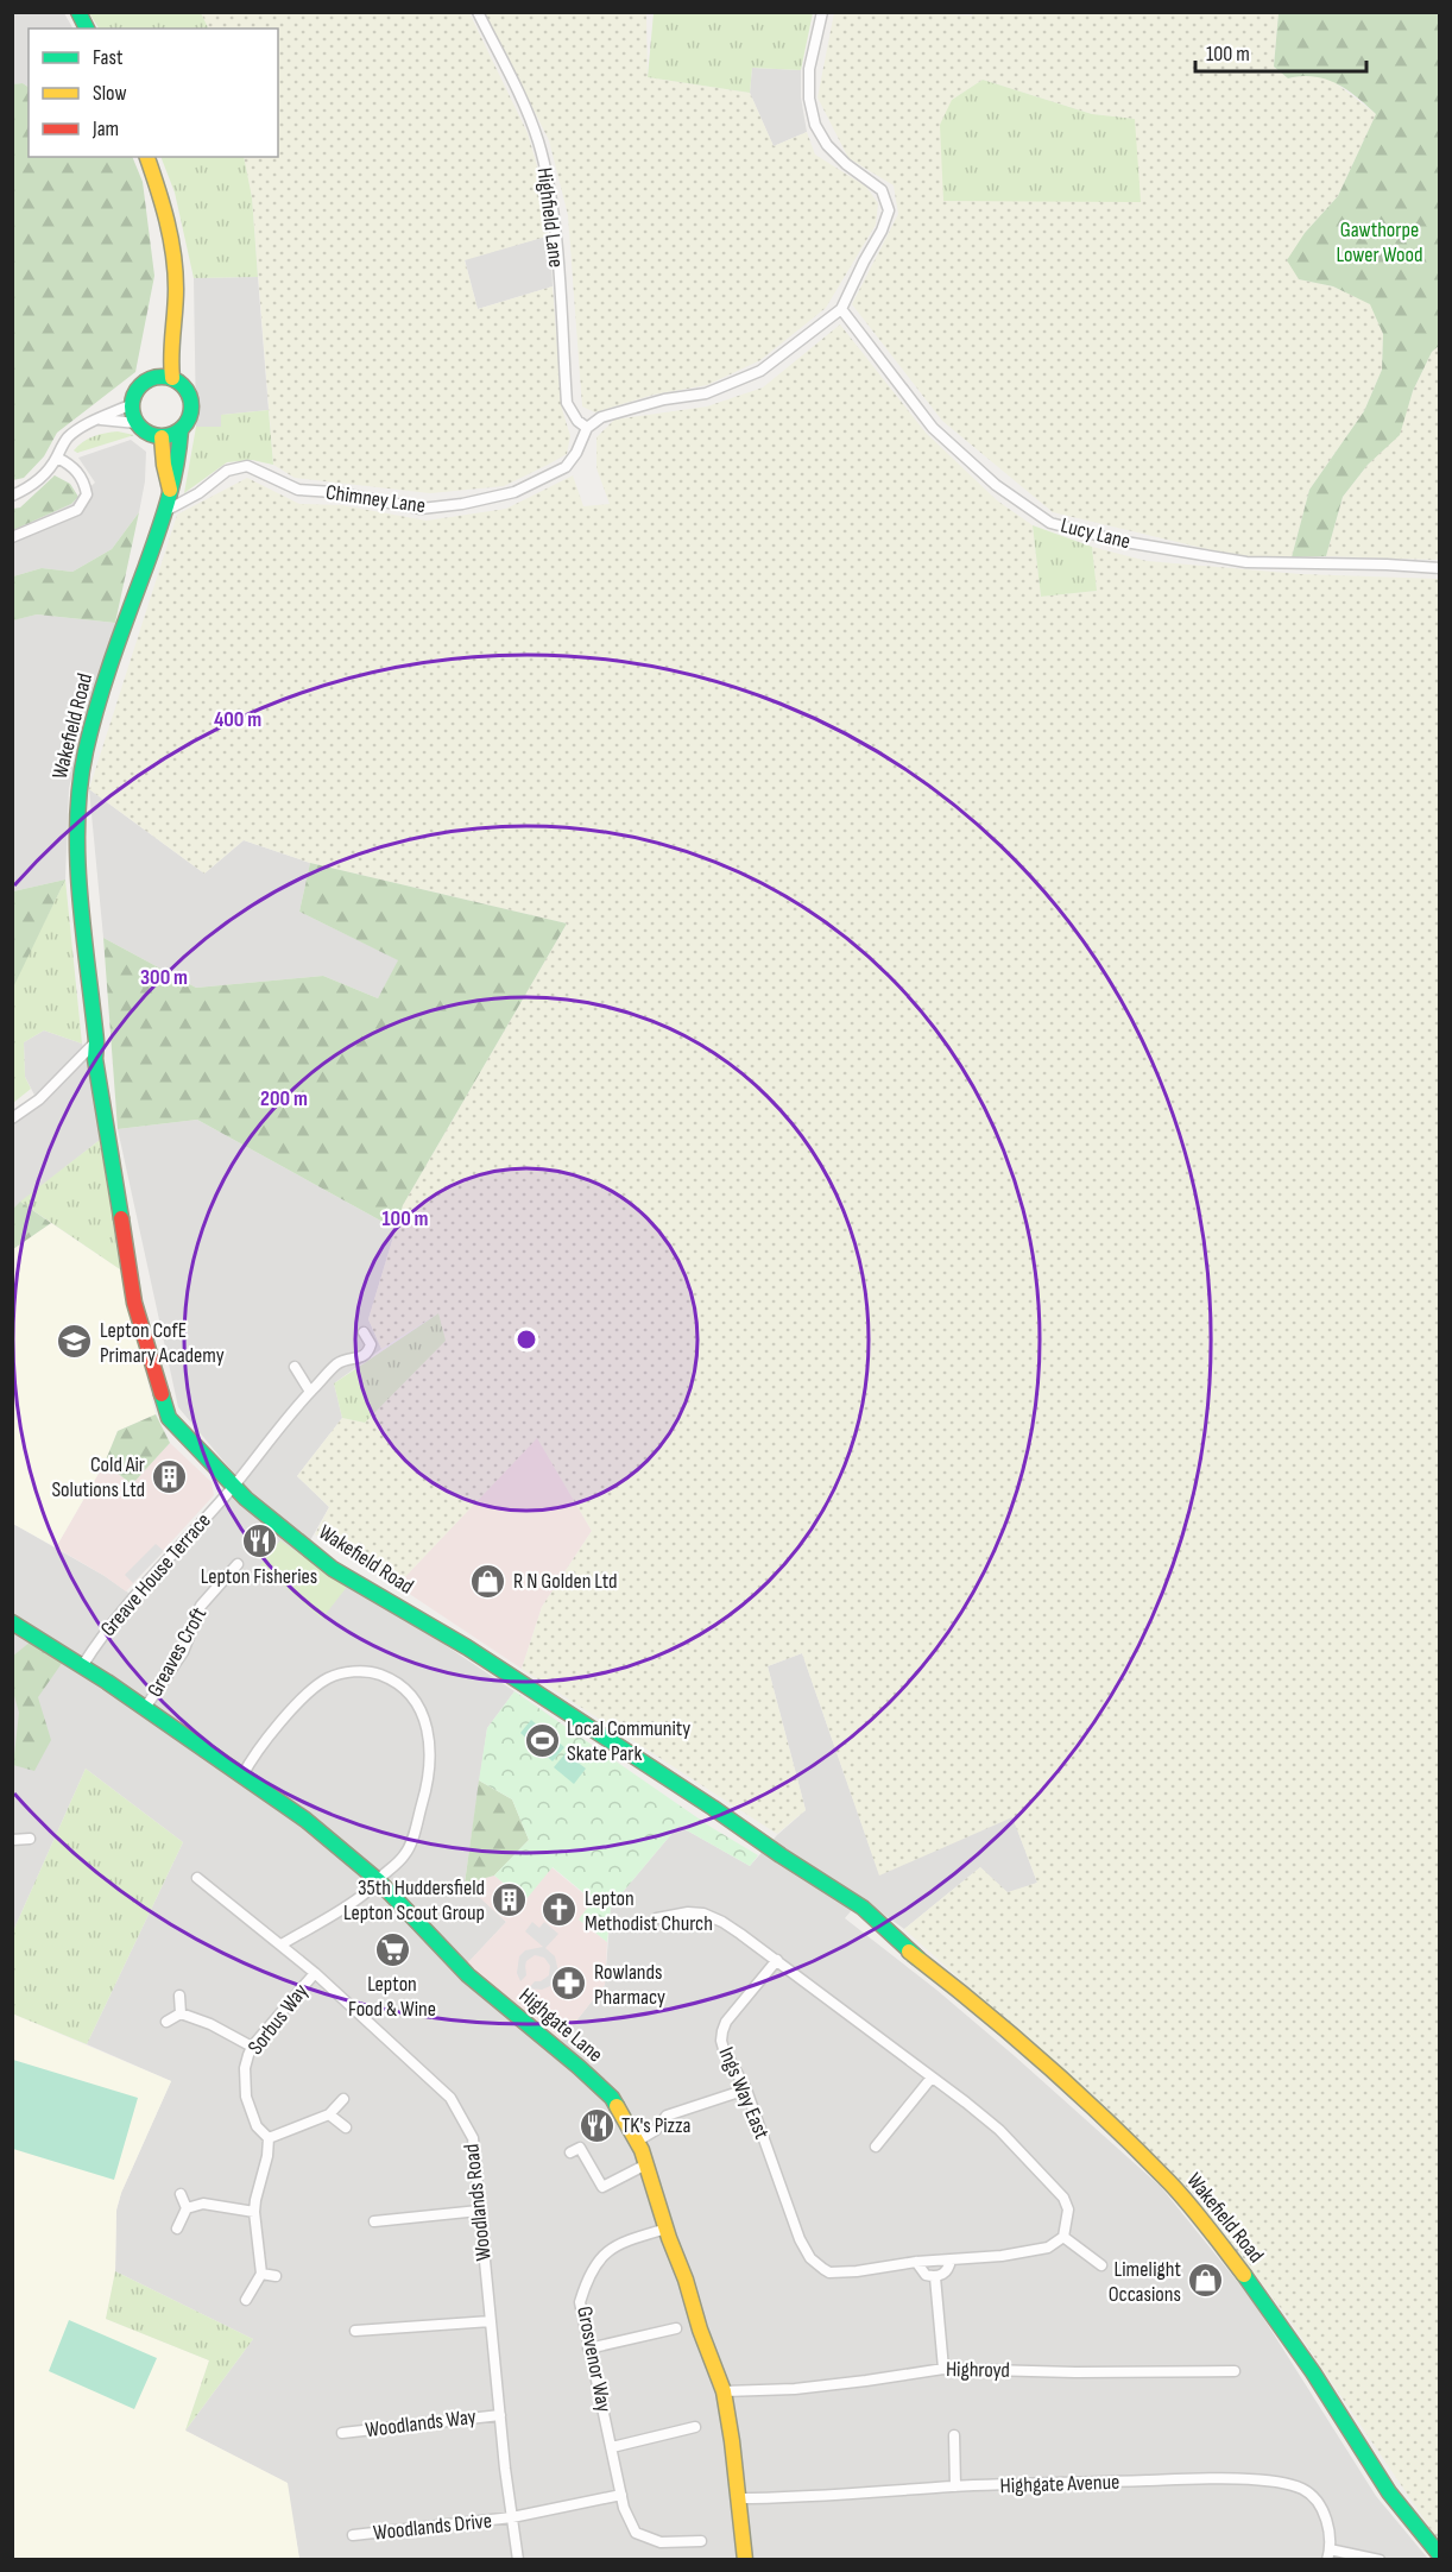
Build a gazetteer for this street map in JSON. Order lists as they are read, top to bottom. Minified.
{"streets":{"main road":["Wakefield Road","Highgate Lane"],"street":["Highfield Lane","Chimney Lane","Lucy Lane","Greave House Terrace","Greaves Croft","Sorbus Way","Ings Way East","Woodlands Road","Grosvenor Way","Highroyd","Woodlands Way","Highgate Avenue","Woodlands Drive"]},"crossings":[["Highfield Lane","Chimney Lane"],["Chimney Lane","Wakefield Road"],["Wakefield Road","Greave House Terrace"],["Greave House Terrace","Highgate Lane"],["Greaves Croft","Highgate Lane"],["Sorbus Way","Woodlands Road"],["Highgate Lane","Grosvenor Way"],["Highgate Lane","Highroyd"],["Highgate Lane","Highgate Avenue"],["Woodlands Road","Woodlands Way"],["Woodlands Road","Woodlands Drive"],["Grosvenor Way","Woodlands Drive"]],"parks":["Gawthorpe Lower Wood"],"places":{"school or university":["Lepton CofE Primary Academy"],"building":["Cold Air Solutions Ltd","35th Huddersfield Lepton Scout Group"],"restaurant":["Lepton Fisheries","TK's Pizza"],"shop":["R N Golden Ltd","Limelight Occasions"],"sports":["Local Community Skate Park"],"church":["Lepton Methodist Church"],"supermarket":["Lepton Food & Wine"],"pharmacy":["Rowlands Pharmacy"]},"legend":["Fast","Slow","Jam"],"scale_bar":"100 m","rings":["400 m","300 m","200 m","100 m"]}
